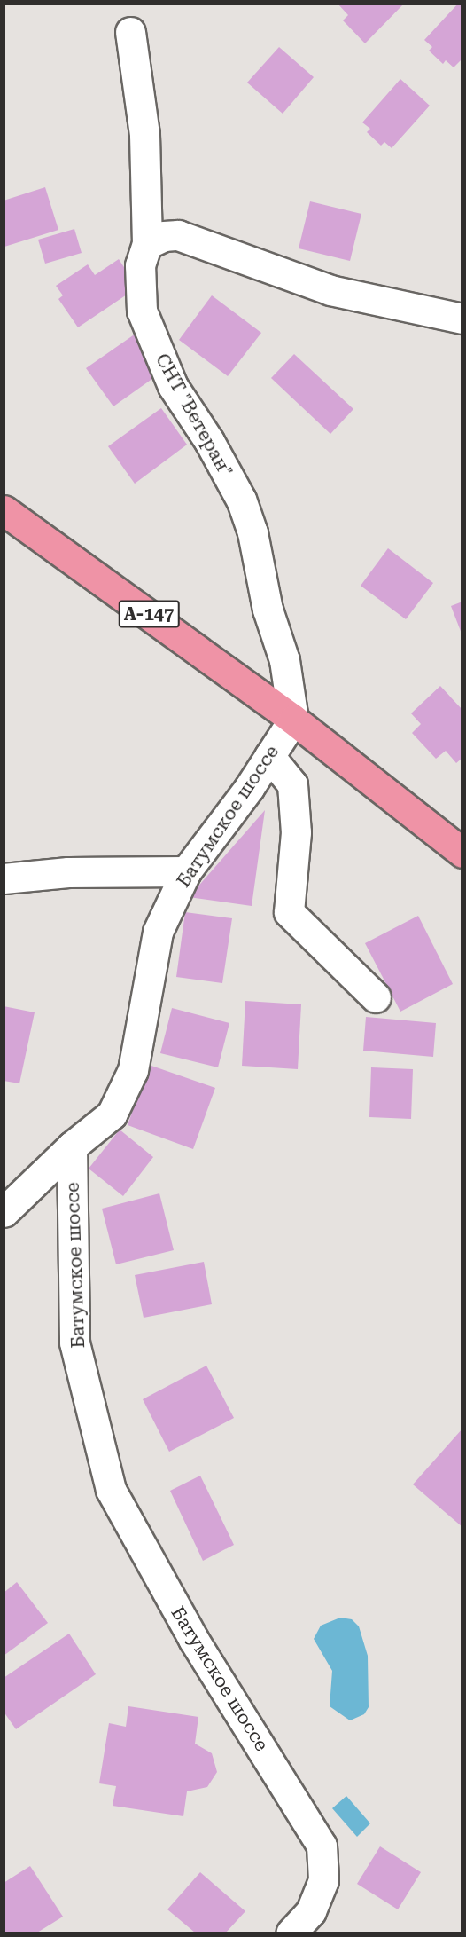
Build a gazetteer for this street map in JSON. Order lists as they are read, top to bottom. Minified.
{"streets":{"highway":["А-147"],"street":["СНТ \"Ветеран\"","Батумское шоссе"]},"crossings":[["СНТ \"Ветеран\"","А-147"],["СНТ \"Ветеран\"","Батумское шоссе"],["А-147","Батумское шоссе"]]}
